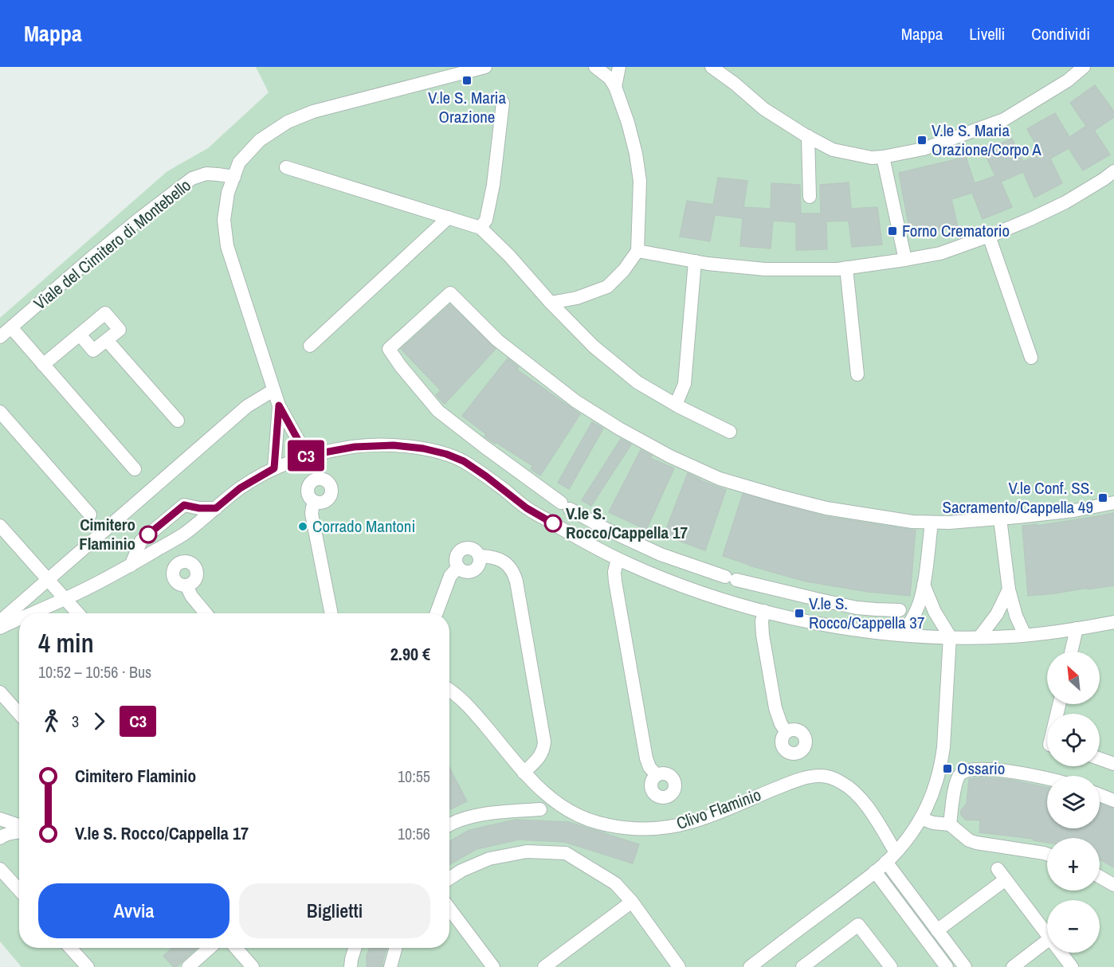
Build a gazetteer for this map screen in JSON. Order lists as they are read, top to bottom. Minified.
{"streets":{"lane":["Viale del Cimitero di Montebello","Clivo Flaminio"]},"places":{"transit":["V.le S. Maria Orazione","V.le S. Maria Orazione/Corpo A","Forno Crematorio","V.le Conf. SS. Sacramento/Cappella 49","V.le S. Rocco/Cappella 37","Ossario"],"other":["V.le S. Rocco/Cappella 17","Corrado Mantoni","Cimitero Flaminio"]},"lines":["bus line C3"],"north":"top left","page":{"header":"Mappa","nav":["Mappa","Livelli","Condividi"],"on_map":"C3","heading":["4 min","10:52 – 10:56 · Bus","2.90 €"],"map_buttons":["+","−"],"legs":["3","C3"],"list":[{"name":"Cimitero Flaminio","value":"10:55"},{"name":"V.le S. Rocco/Cappella 17","value":"10:56"}],"buttons":["Avvia","Biglietti"]}}
